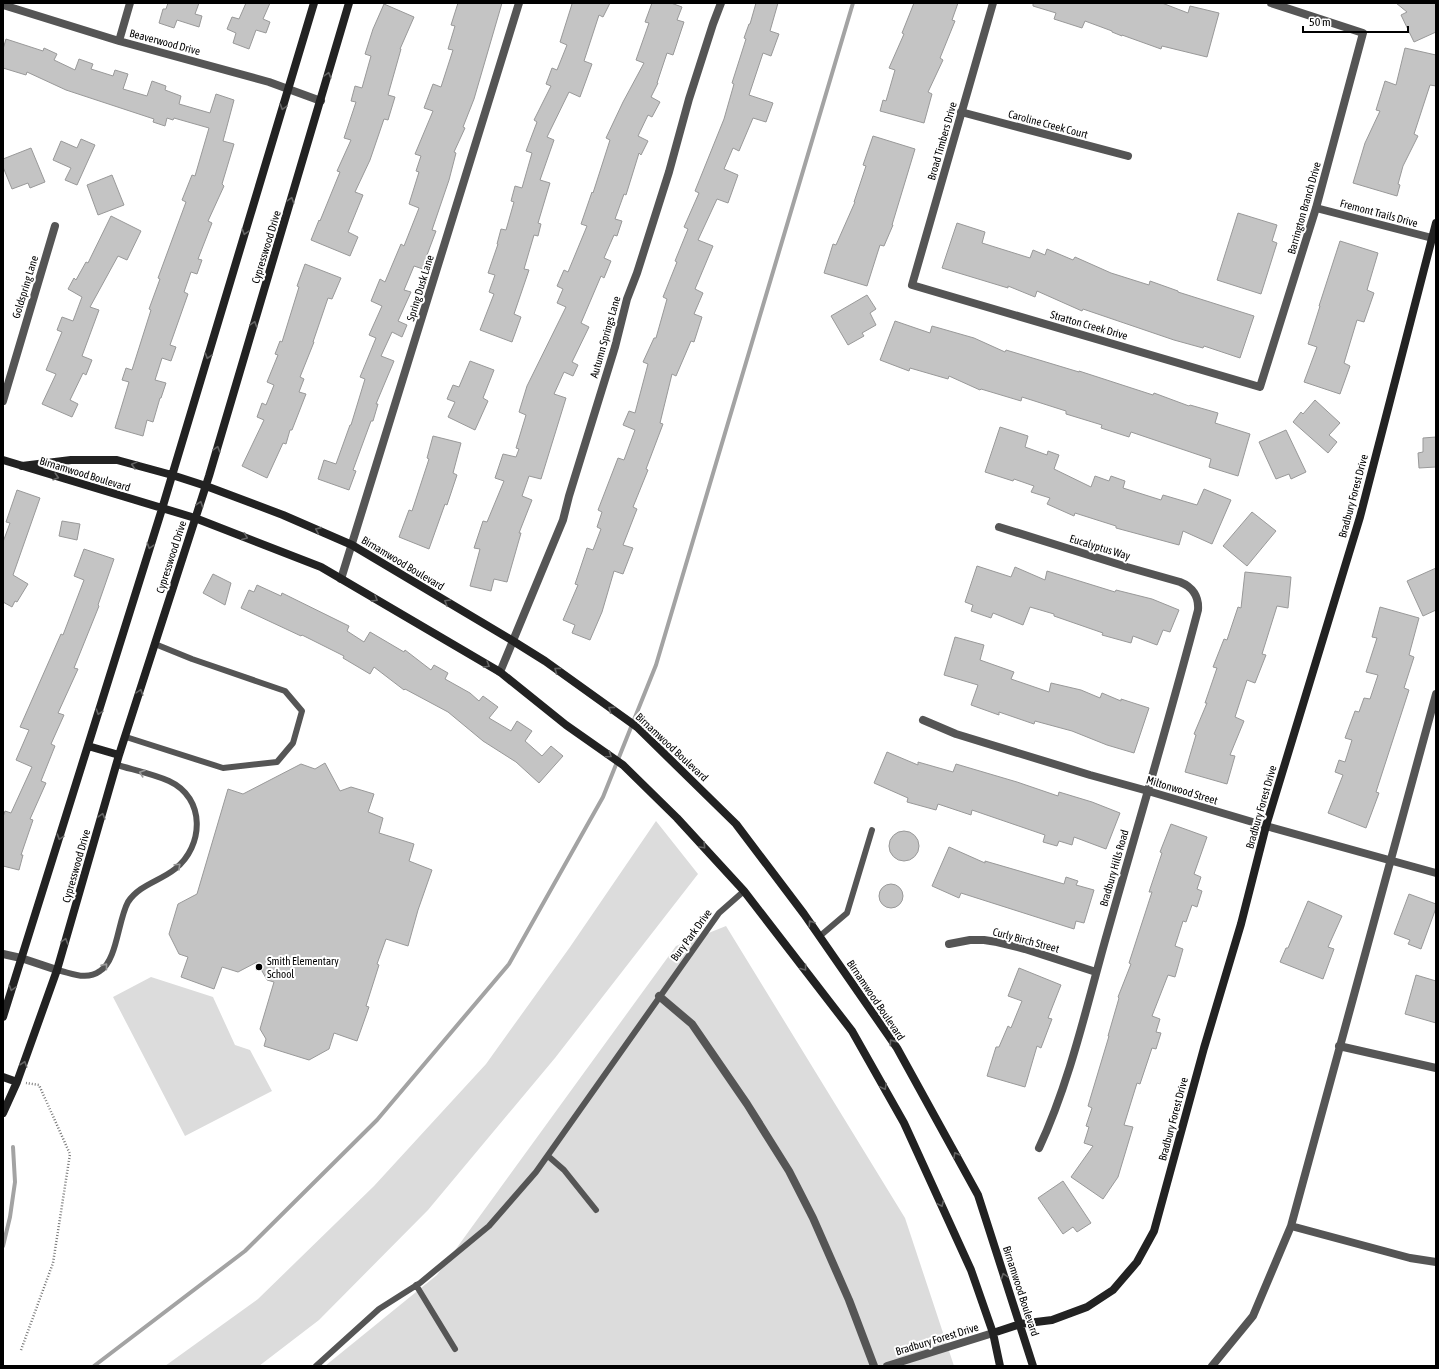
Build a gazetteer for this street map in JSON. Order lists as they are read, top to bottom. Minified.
{"streets":{"street":["Beaverwood Drive","Caroline Creek Court","Broad Timbers Drive","Barrington Branch Drive","Fremont Trails Drive","Cypresswood Drive","Goldspring Lane","Spring Dusk Lane","Stratton Creek Drive","Autumn Springs Lane","Birnamwood Boulevard","Bradbury Forest Drive","Eucalyptus Way","Miltonwood Street","Bradbury Hills Road","Curly Birch Street"],"lane":["Bury Park Drive"]},"crossings":[["Beaverwood Drive","Cypresswood Drive"],["Caroline Creek Court","Broad Timbers Drive"],["Broad Timbers Drive","Stratton Creek Drive"],["Barrington Branch Drive","Fremont Trails Drive"],["Barrington Branch Drive","Stratton Creek Drive"],["Fremont Trails Drive","Bradbury Forest Drive"],["Cypresswood Drive","Birnamwood Boulevard"],["Spring Dusk Lane","Birnamwood Boulevard"],["Autumn Springs Lane","Birnamwood Boulevard"],["Birnamwood Boulevard","Bradbury Forest Drive"],["Birnamwood Boulevard","Bury Park Drive"],["Bradbury Forest Drive","Miltonwood Street"],["Eucalyptus Way","Bradbury Hills Road"],["Miltonwood Street","Bradbury Hills Road"],["Bradbury Hills Road","Curly Birch Street"]],"places":["Smith Elementary School"],"scale_bar":"50 m"}
